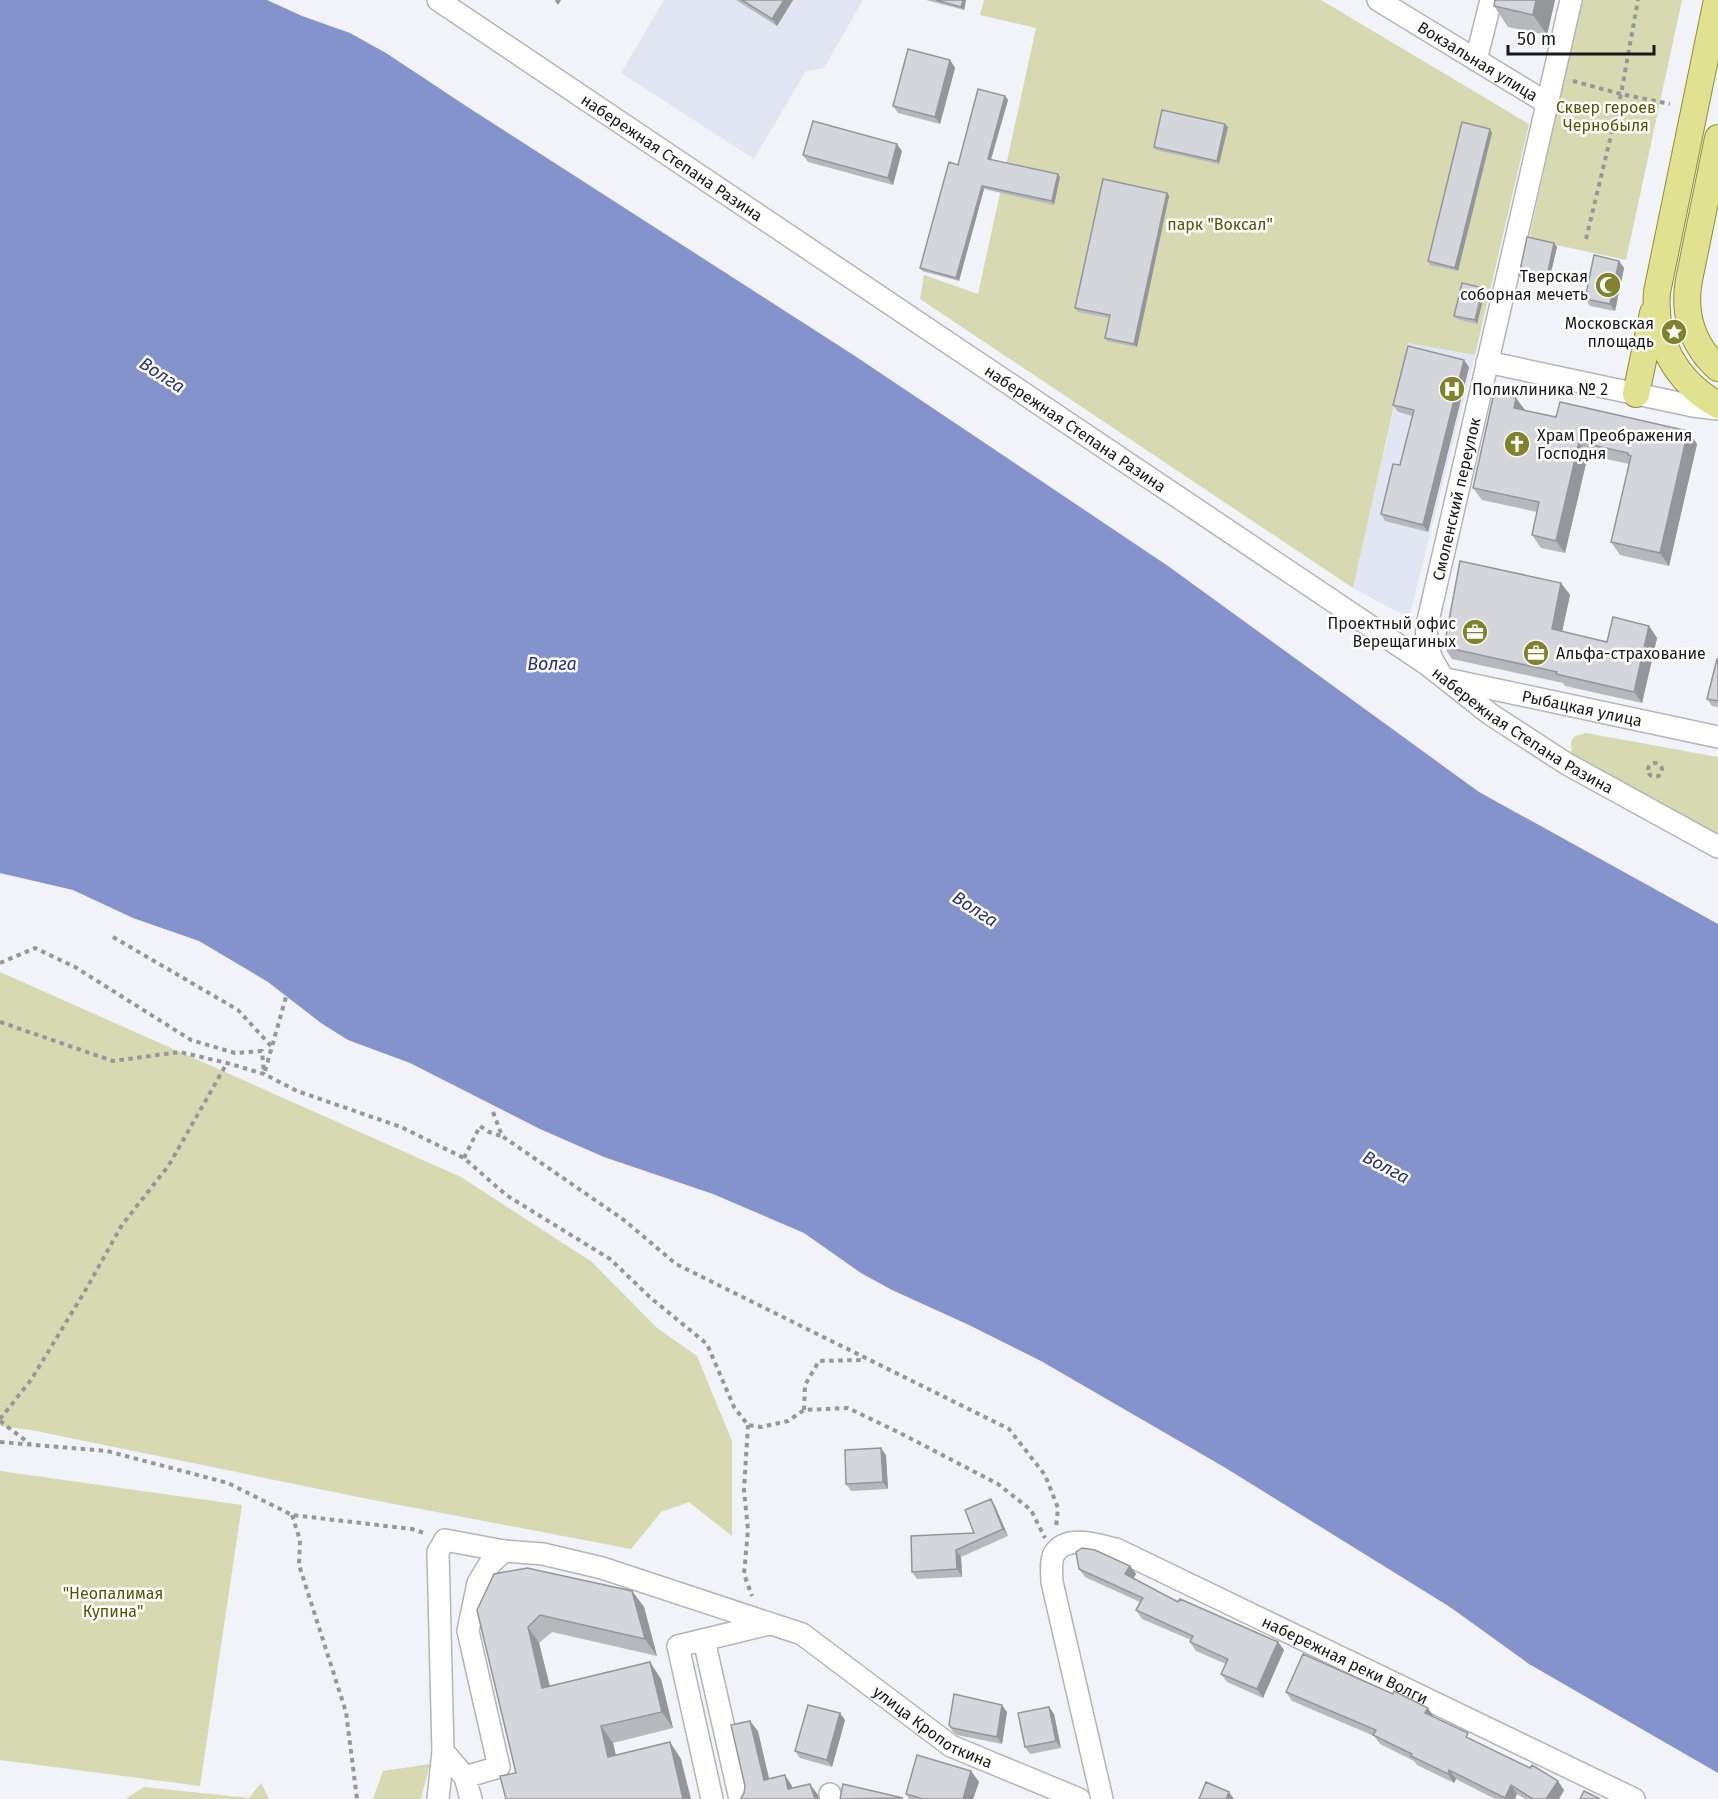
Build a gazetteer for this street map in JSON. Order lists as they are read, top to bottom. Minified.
{"streets":{"street":["Вокзальная улица","набережная Степана Разина","Смоленский переулок","Рыбацкая улица","набережная реки Волги","улица Кропоткина"]},"crossings":[["Вокзальная улица","Смоленский переулок"],["набережная Степана Разина","Смоленский переулок"],["набережная Степана Разина","Рыбацкая улица"],["Смоленский переулок","Рыбацкая улица"]],"water":["Волга"],"parks":["Сквер героев Чернобыля","парк \"Воксал\"","\"Неопалимая Купина\""],"places":{"mosque":["Тверская соборная мечеть"],"place":["Московская площадь"],"hospital":["Поликлиника № 2"],"church":["Храм Преображения Господня"],"office":["Проектный офис Верещагиных","Альфа-страхование"]},"scale_bar":"50 m"}
